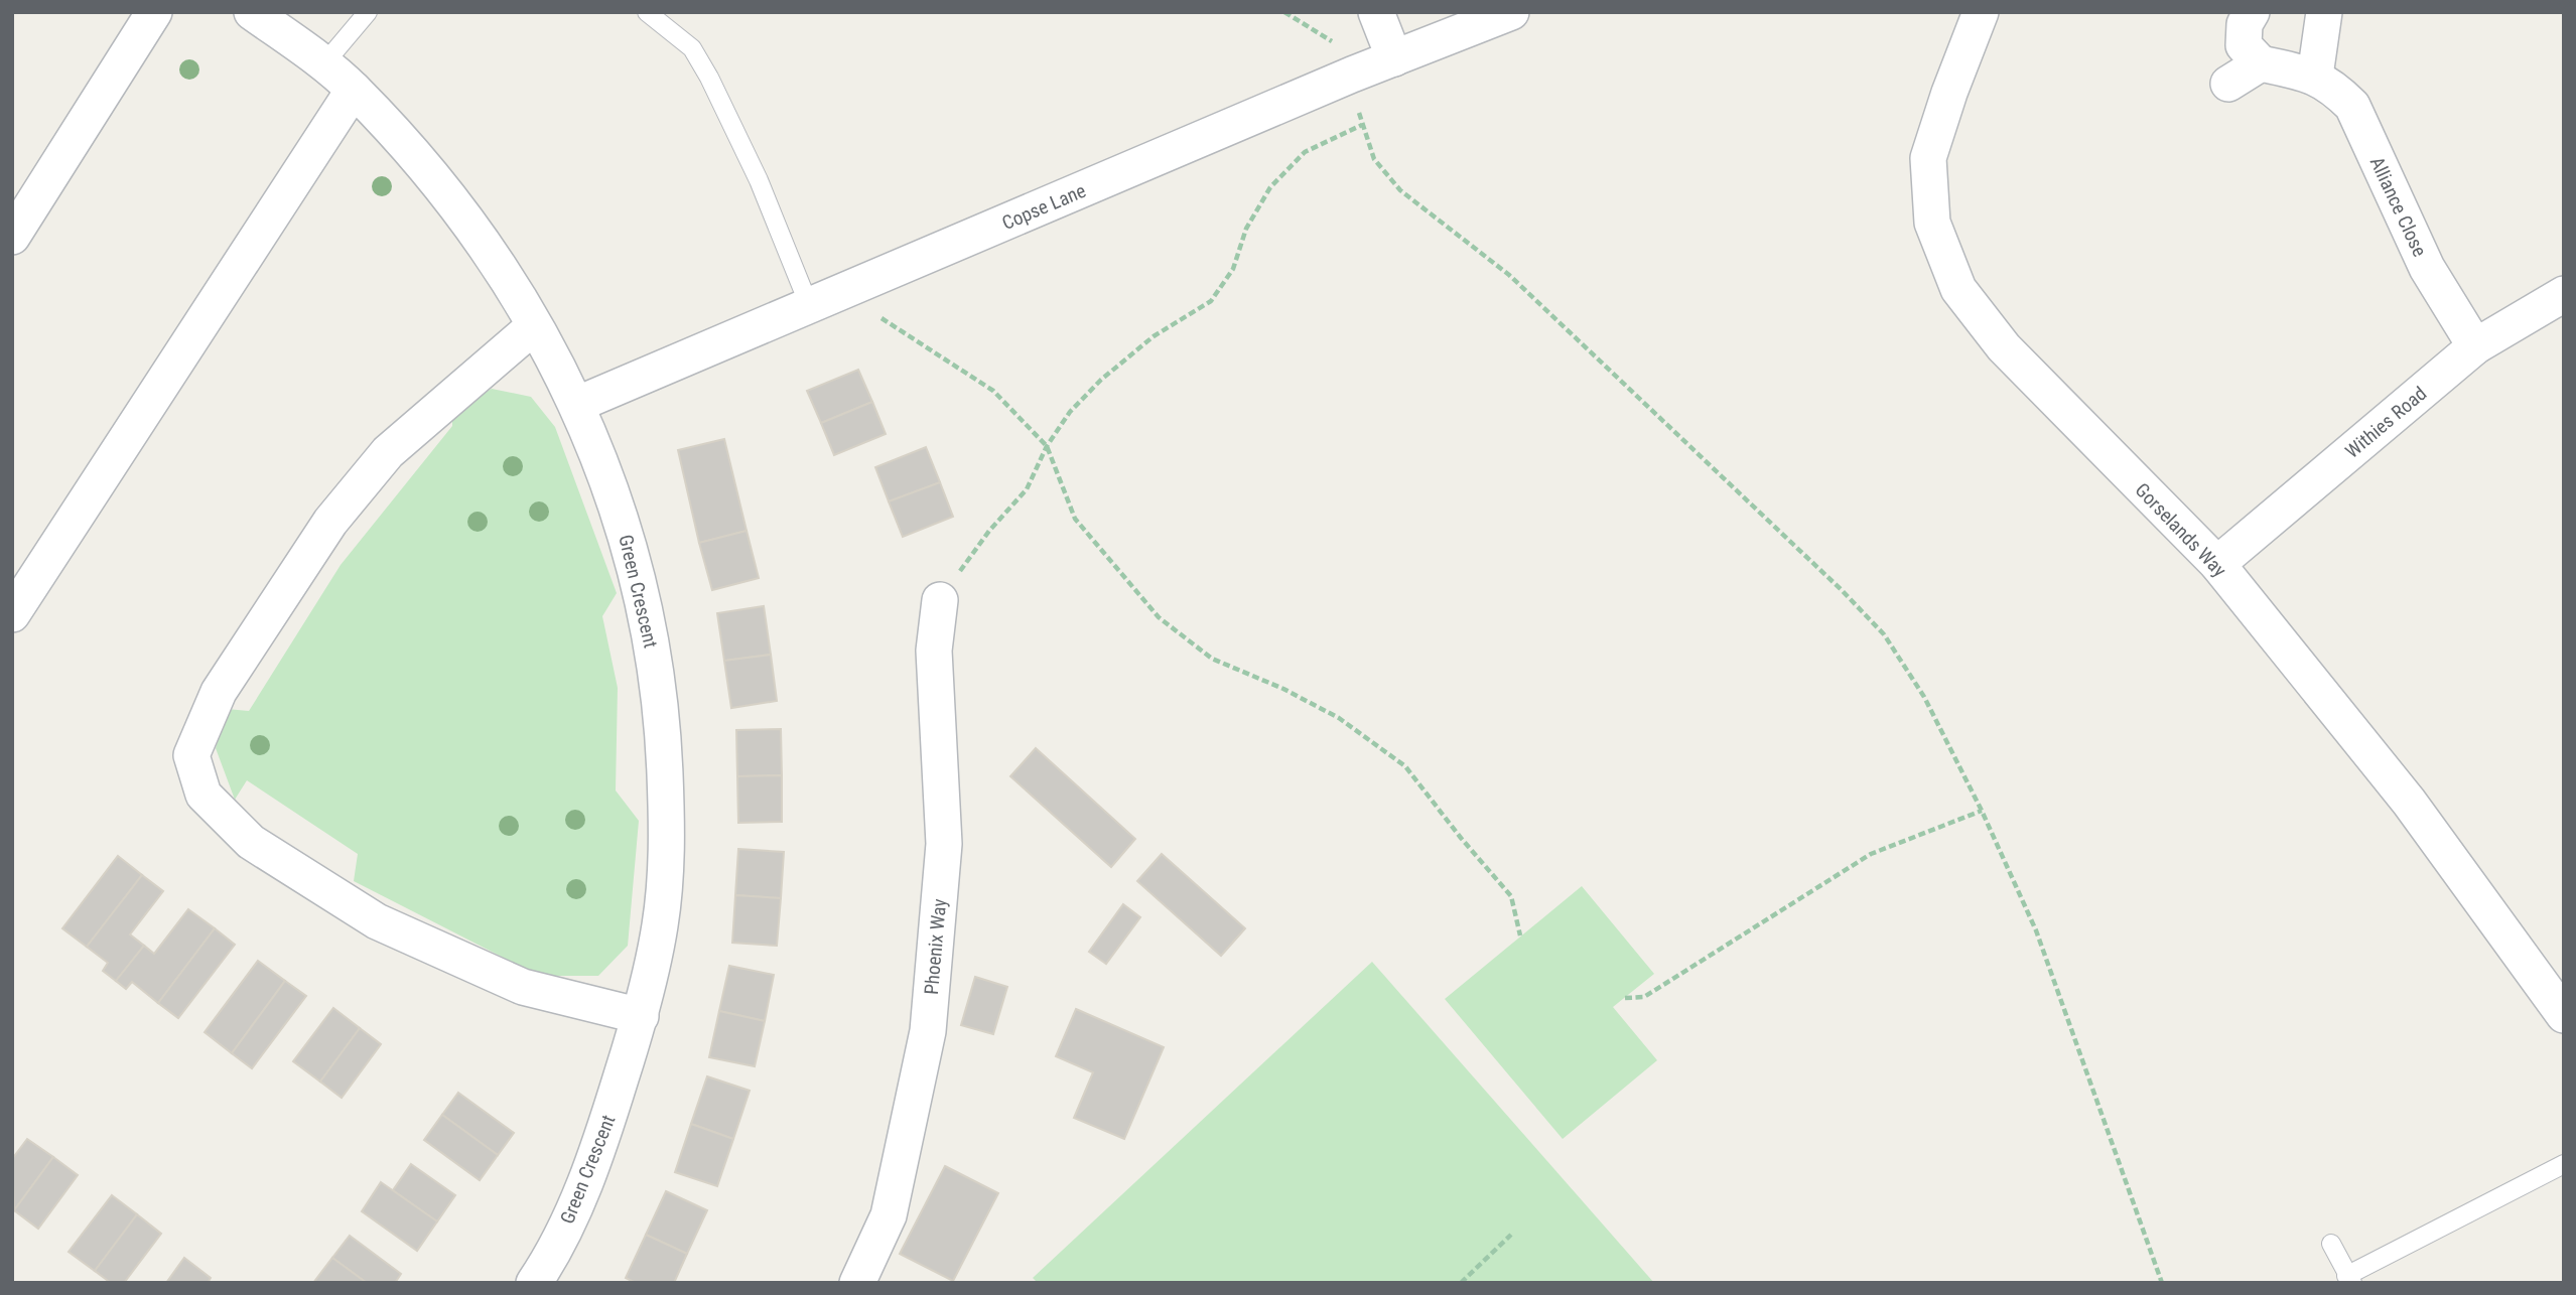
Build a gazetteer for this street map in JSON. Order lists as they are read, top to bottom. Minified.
{"streets":{"street":["Copse Lane","Alliance Close","Withies Road","Gorselands Way","Green Crescent","Phoenix Way"]},"crossings":[["Copse Lane","Green Crescent"],["Alliance Close","Withies Road"],["Withies Road","Gorselands Way"]]}
